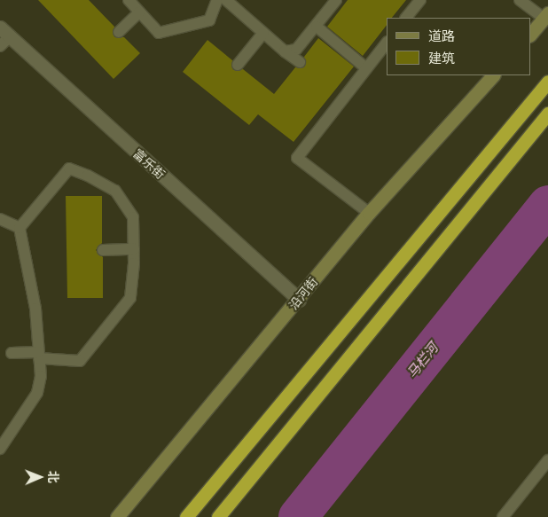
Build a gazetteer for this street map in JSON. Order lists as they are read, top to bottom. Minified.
{"streets":{"main road":["沿河街"],"street":["富乐街"]},"crossings":[["富乐街","沿河街"]],"water":["马栏河"],"legend":["道路","建筑"],"north":"right"}
